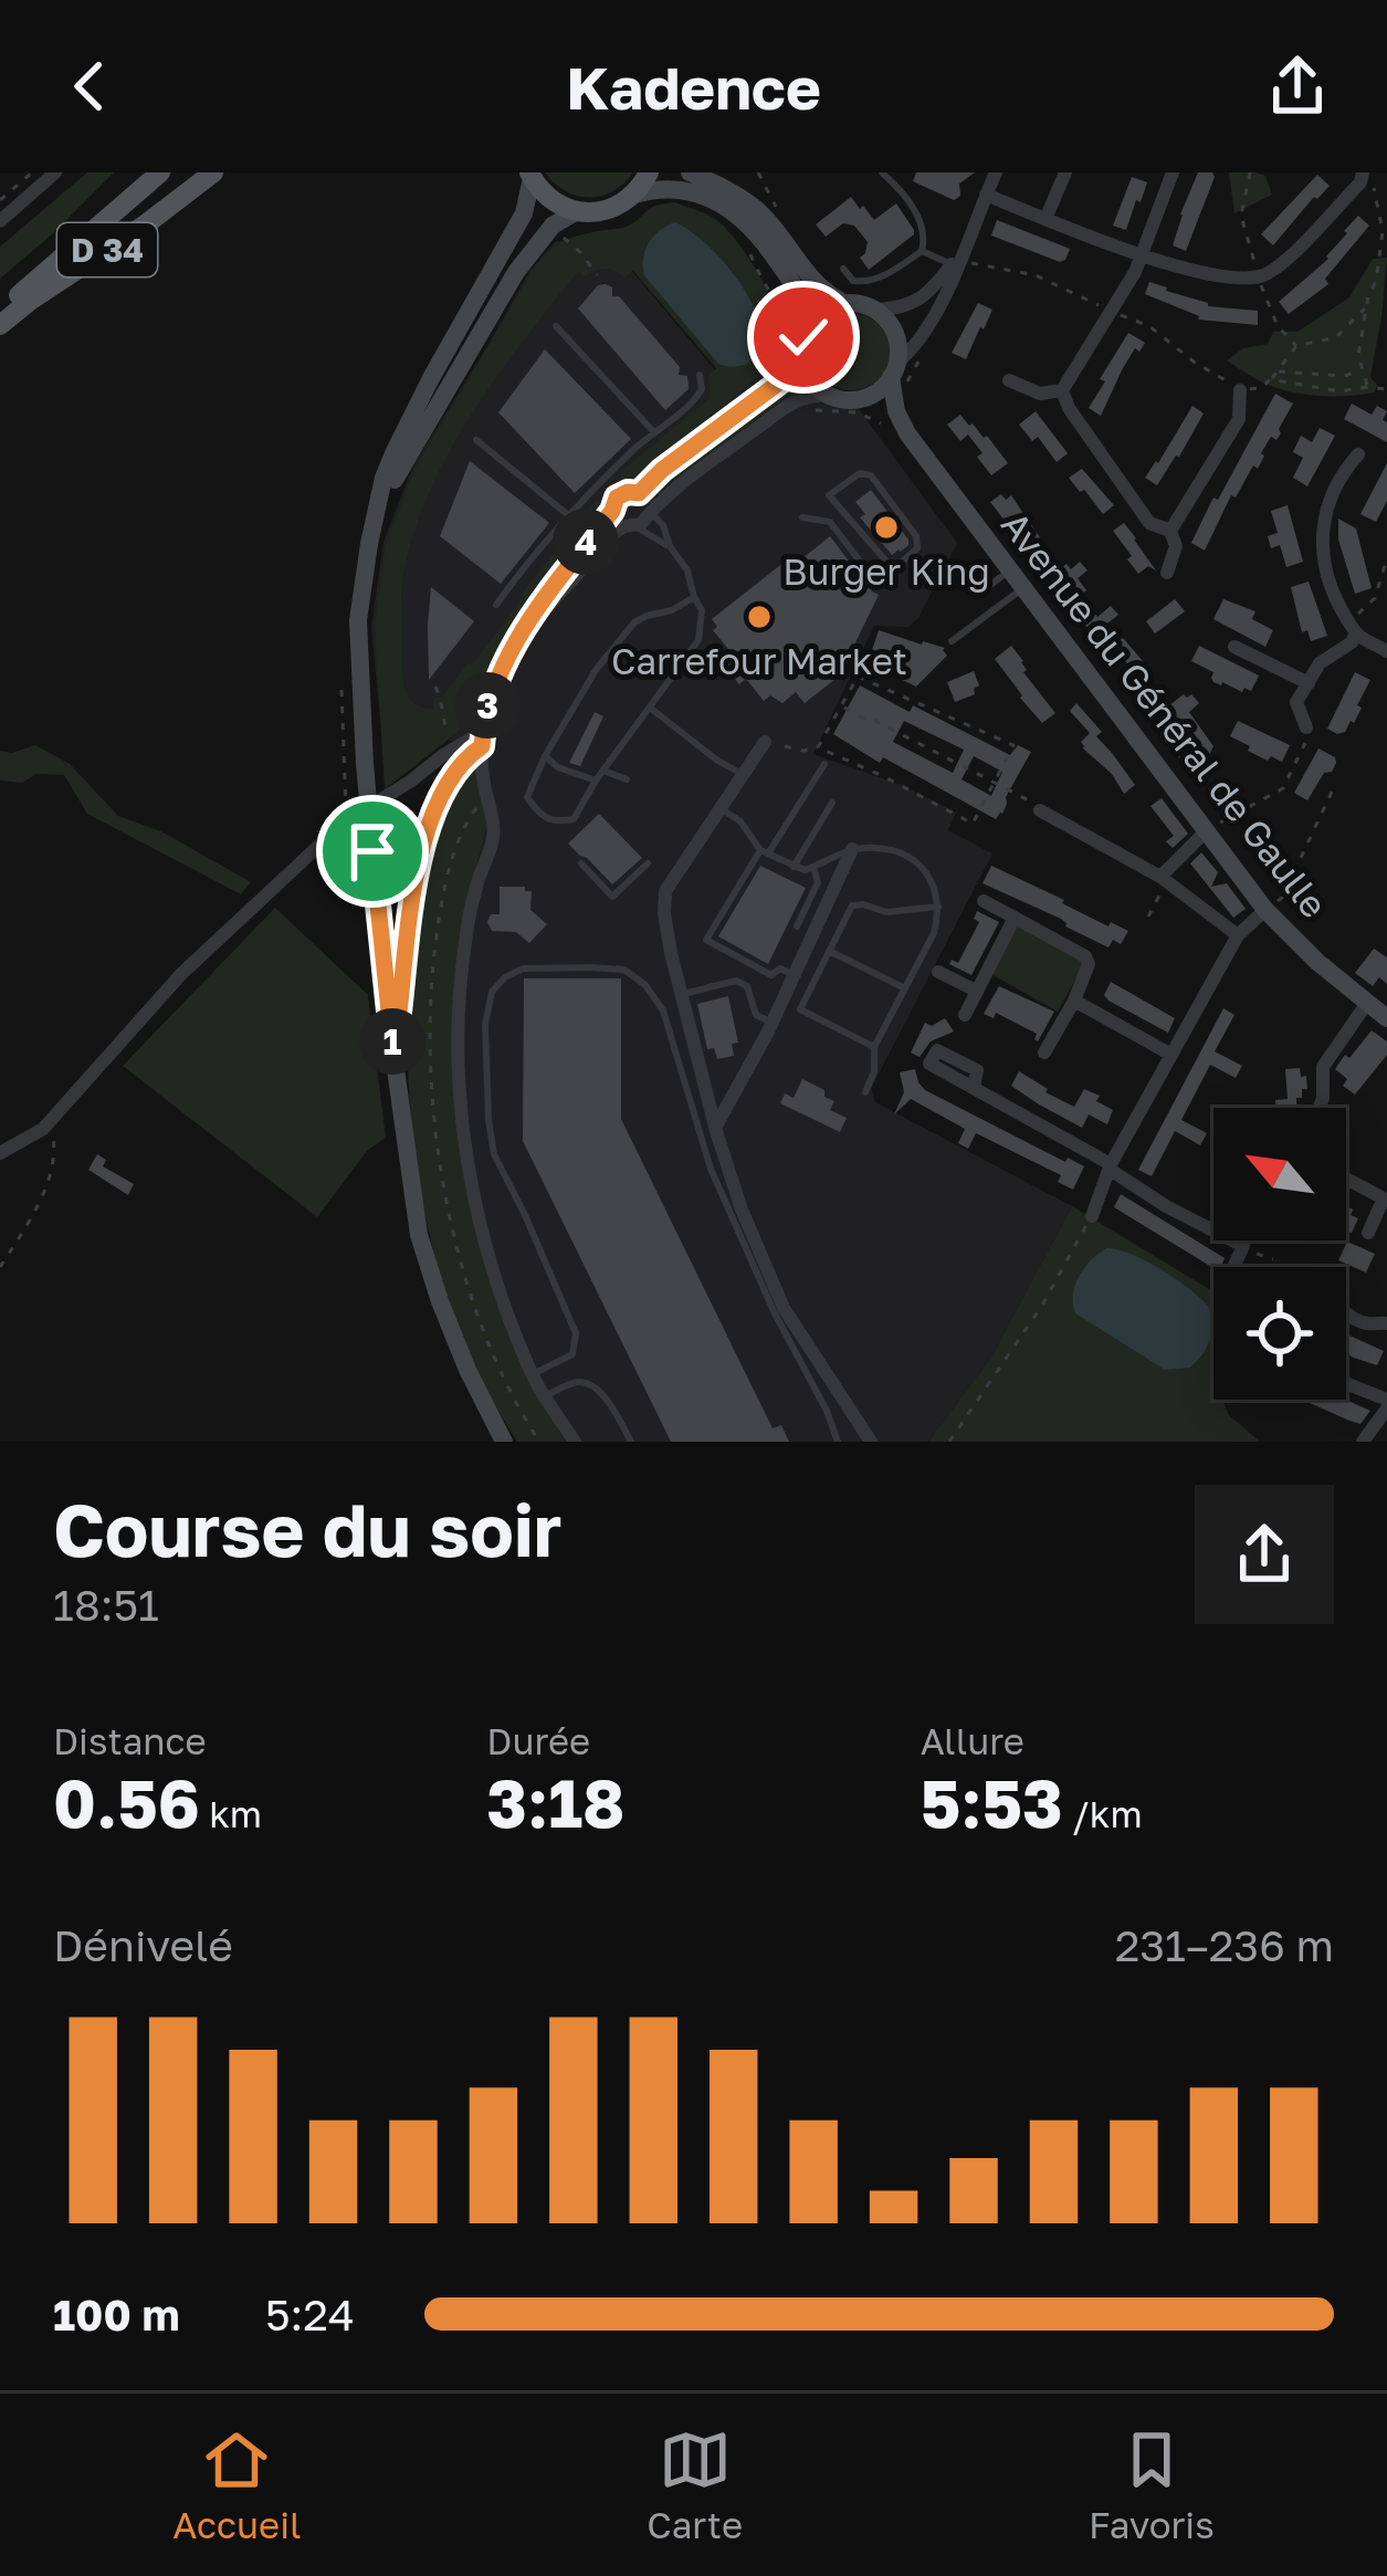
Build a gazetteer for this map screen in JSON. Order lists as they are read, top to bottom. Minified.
{"streets":{"main road":["D 34","Avenue du Général de Gaulle"]},"places":["Burger King","Carrefour Market"],"north":"top left","page":{"header":"Kadence","pins":["4","3","1"],"heading":["Course du soir","18:51"],"stats":[["Distance","0.56 km"],["Durée","3:18"],["Allure","5:53 /km"]],"chart":["Dénivelé","231–236 m"],"list":[{"name":"100 m","note":"5:24"}],"tabs":["Accueil","Carte","Favoris"]}}
